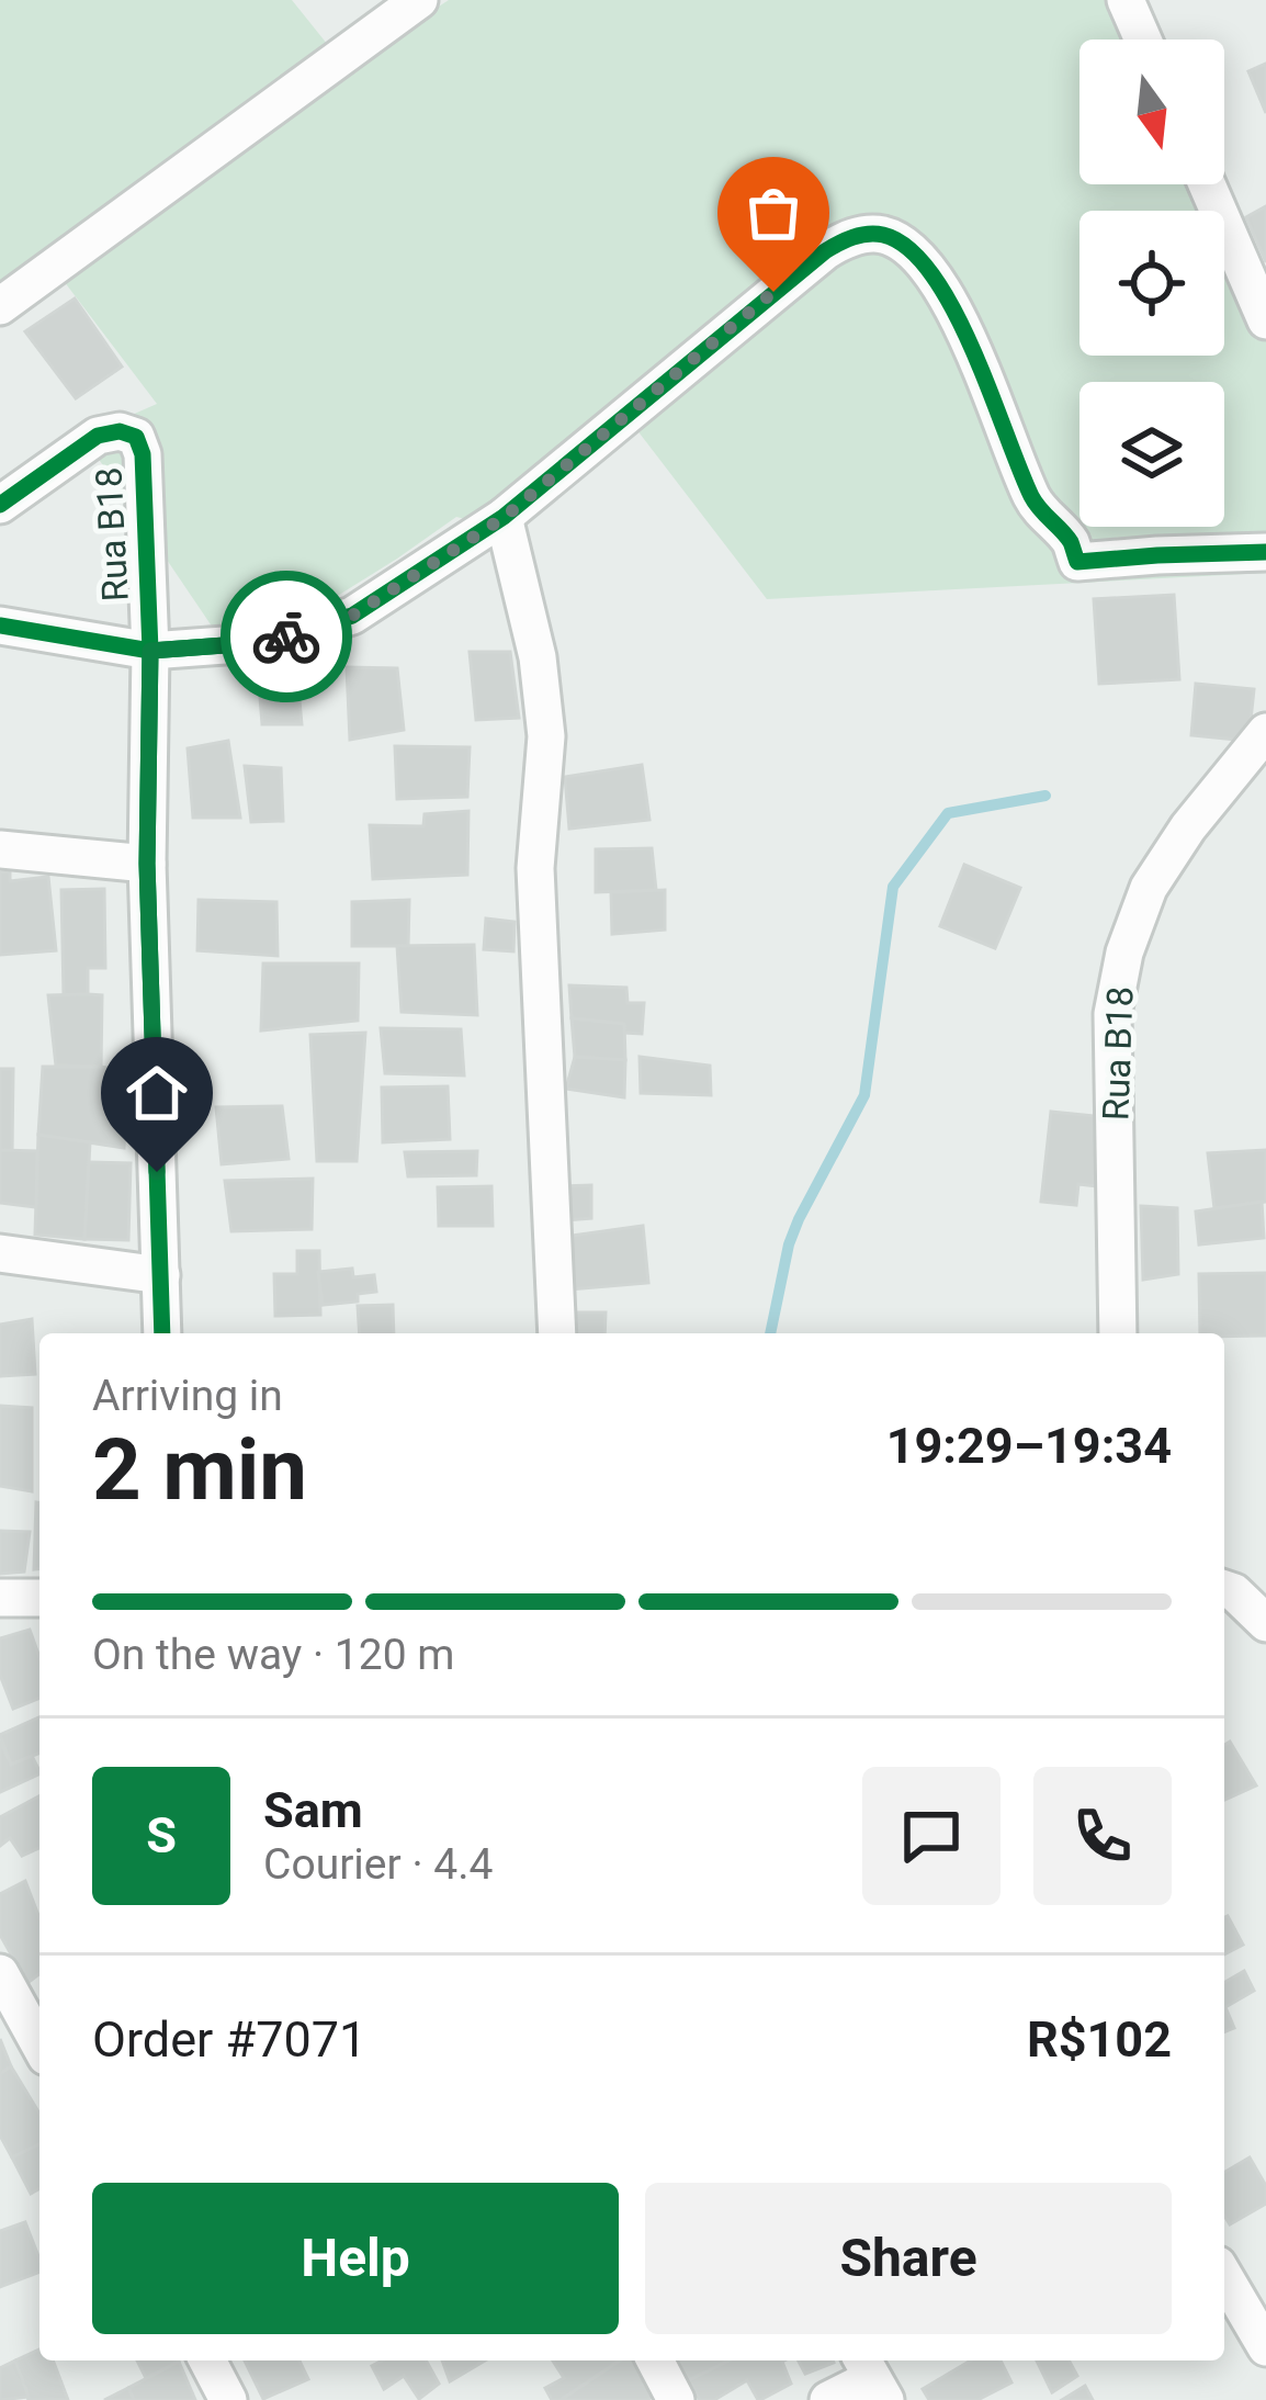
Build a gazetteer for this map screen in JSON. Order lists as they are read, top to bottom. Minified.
{"streets":{"street":["Rua B18"]},"north":"bottom","page":{"heading":["2 min","Arriving in","19:29–19:34"],"panel":["Sam","Courier · 4.4","Order #7071","R$102"],"bar":"On the way · 120 m","round":"S","buttons":["Help","Share"]}}
